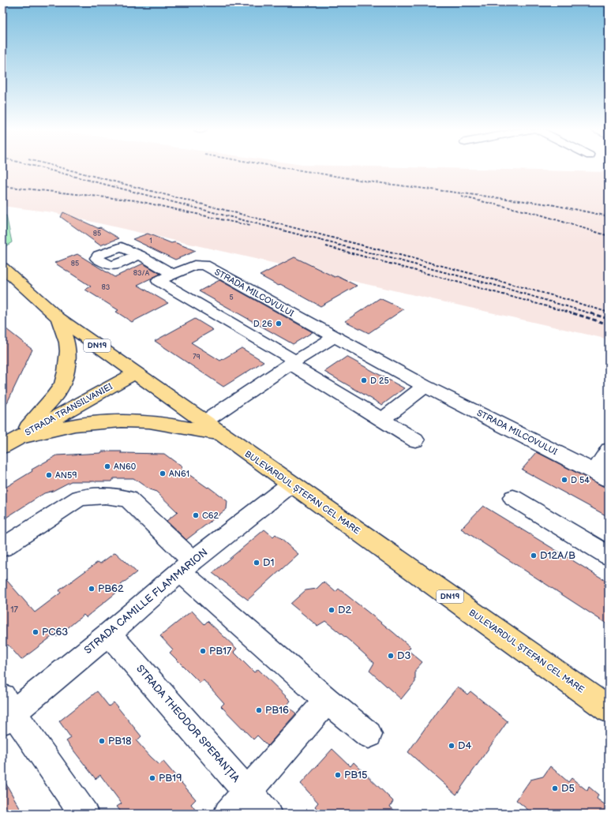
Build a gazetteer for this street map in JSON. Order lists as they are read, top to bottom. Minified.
{"streets":{"main road":["DN19","STRADA TRANSILVANIEI","BULEVARDUL ȘTEFAN CEL MARE"],"street":["STRADA MILCOVULUI","STRADA CAMILLE FLAMMARION","STRADA THEODOR SPERANȚIA"]},"crossings":[["STRADA TRANSILVANIEI","BULEVARDUL ȘTEFAN CEL MARE"],["BULEVARDUL ȘTEFAN CEL MARE","STRADA CAMILLE FLAMMARION"],["STRADA CAMILLE FLAMMARION","STRADA THEODOR SPERANȚIA"]],"places":["D 26","D 25","AN60","AN61","AN59","D 54","C62","D12A/B","D1","PB62","D2","PC63","PB17","D3","PB16","PB18","D4","PB15","PB19","D5"],"house_numbers":["85","1","85","83/A","83","5","79","17"]}
